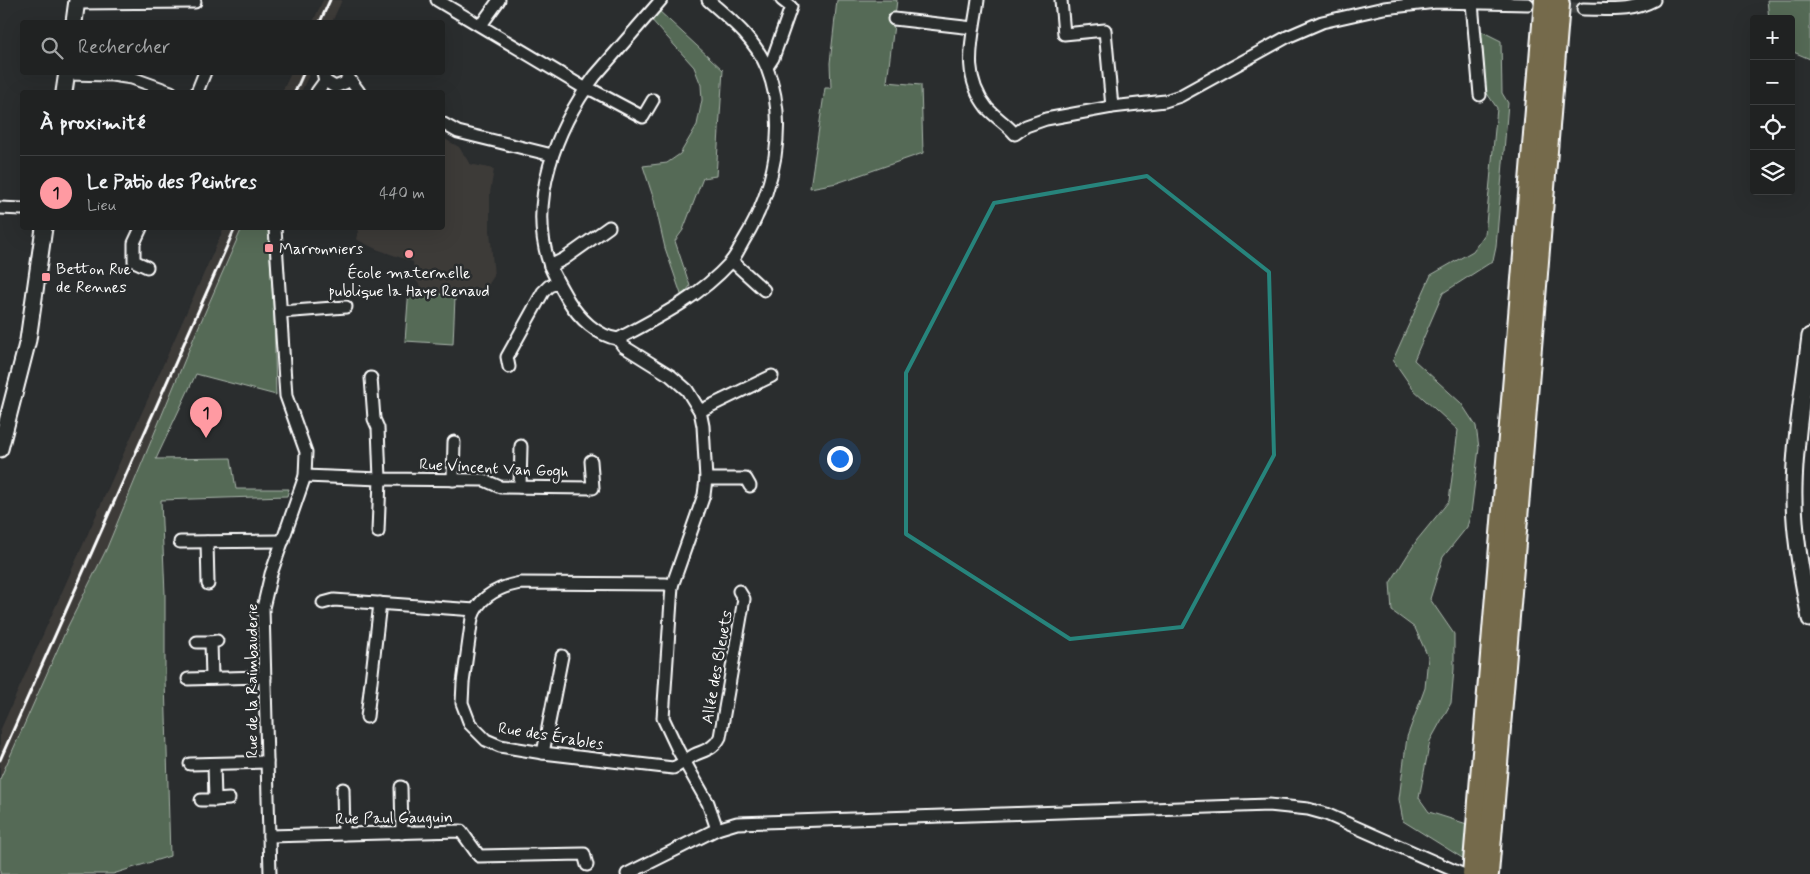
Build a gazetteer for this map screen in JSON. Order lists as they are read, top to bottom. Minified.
{"streets":{"street":["Rue Vincent Van Gogh","Allée des Bleuets","Rue de la Raimbauderie","Rue des Érables","Rue Paul Gauguin"]},"crossings":[["Rue Vincent Van Gogh","Rue de la Raimbauderie"],["Allée des Bleuets","Rue des Érables"],["Rue de la Raimbauderie","Rue Paul Gauguin"]],"places":{"transit":["Marronniers","Betton Rue de Rennes"],"other":["École maternelle publique la Haye Renaud"]},"page":{"map_buttons":["+","−"],"search":"Rechercher","heading":"À proximité","list":[{"mark":"1","name":"Le Patio des Peintres","note":"Lieu","value":"440 m"}],"pins":"1"}}
